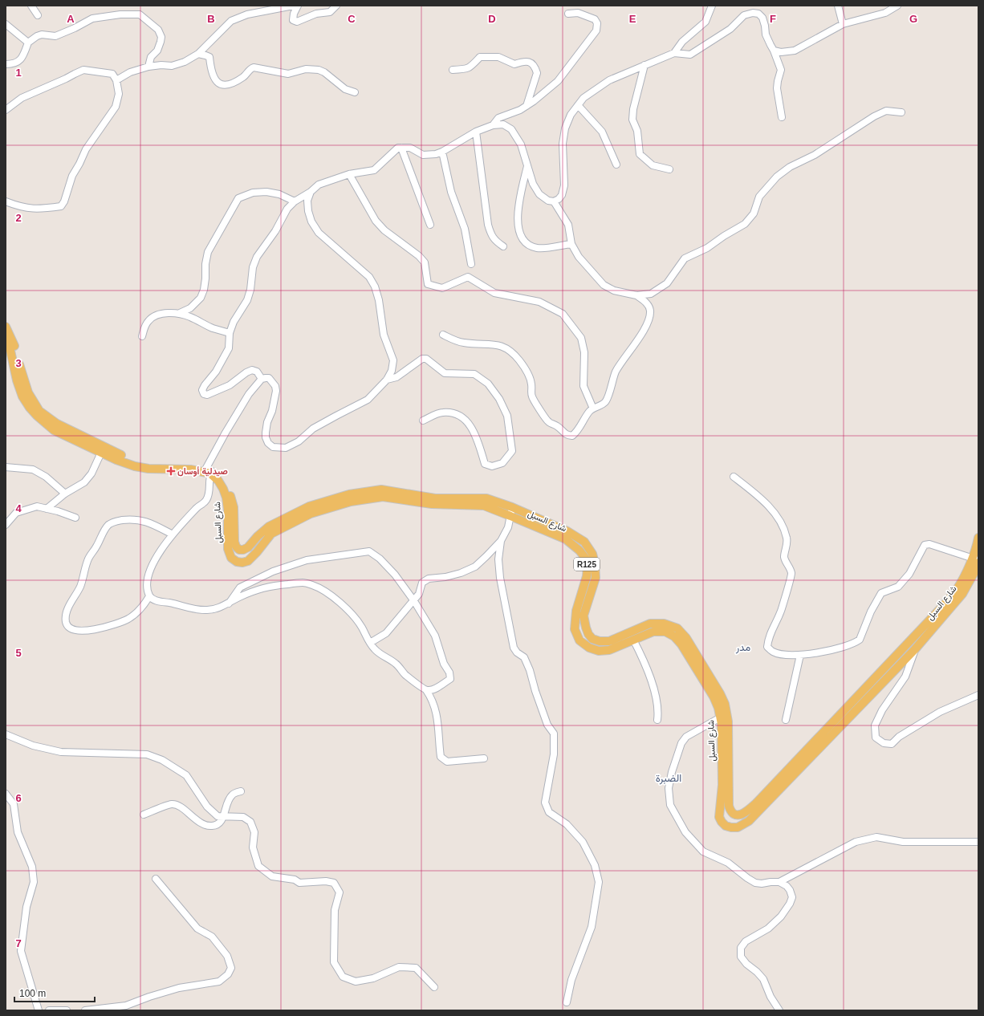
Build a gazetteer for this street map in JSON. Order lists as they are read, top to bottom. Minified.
{"streets":{"main road":["شارع السبل","R125"]},"districts":["مدر","الضبرة"],"places":{"health":["صيدلية أوسان"]},"scale_bar":"100 m","grid":{"columns":["A","B","C","D","E","F","G"],"rows":["1","2","3","4","5","6","7"]}}
